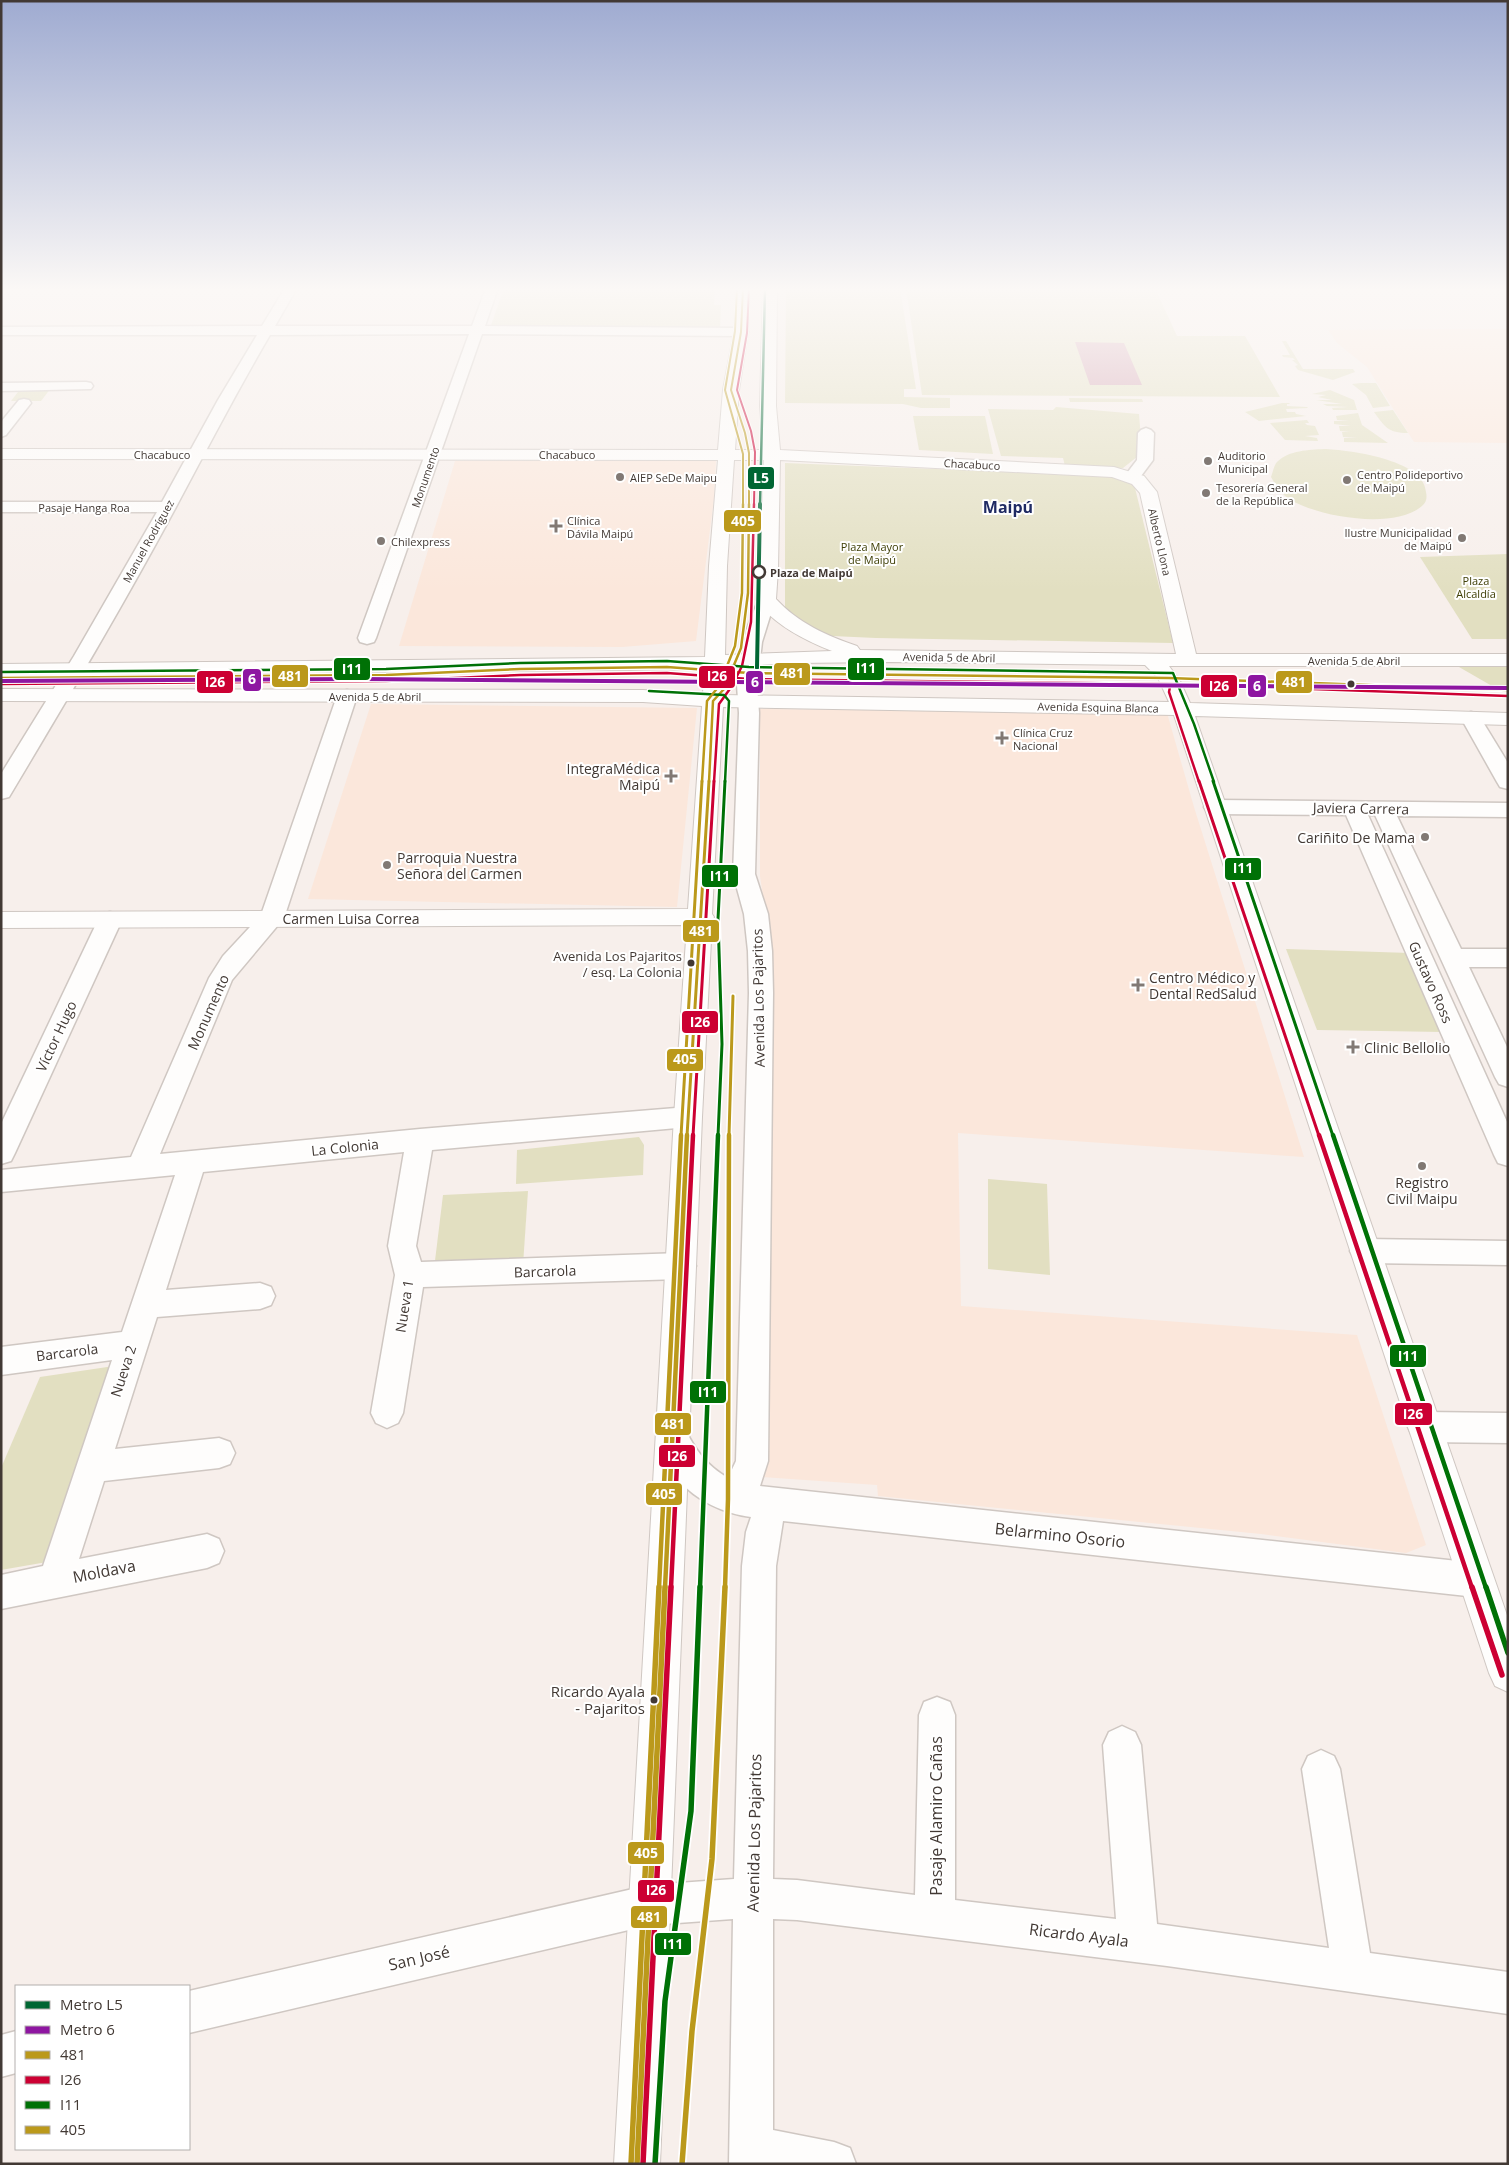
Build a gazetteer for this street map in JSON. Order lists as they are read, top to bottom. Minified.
{"streets":{"main road":["Chacabuco","Alberto Llona","Avenida 5 de Abril","Avenida Esquina Blanca","Carmen Luisa Correa","Avenida Los Pajaritos"],"street":["Monumento","Pasaje Hanga Roa","Manuel Rodríguez","Javiera Carrera","Gustavo Ross","Víctor Hugo","La Colonia","Barcarola","Nueva 1","Nueva 2","Belarmino Osorio","Moldava","Pasaje Alamiro Cañas","Ricardo Ayala","San José"]},"crossings":[["Chacabuco","Monumento"],["Chacabuco","Manuel Rodríguez"],["Chacabuco","Alberto Llona"],["Chacabuco","Avenida Los Pajaritos"],["Monumento","Avenida 5 de Abril"],["Monumento","Carmen Luisa Correa"],["Monumento","La Colonia"],["Pasaje Hanga Roa","Manuel Rodríguez"],["Manuel Rodríguez","Avenida 5 de Abril"],["Alberto Llona","Avenida 5 de Abril"],["Avenida 5 de Abril","Avenida Esquina Blanca"],["Avenida 5 de Abril","Avenida Los Pajaritos"],["Avenida Esquina Blanca","Avenida Los Pajaritos"],["Javiera Carrera","Gustavo Ross"],["Carmen Luisa Correa","Víctor Hugo"],["Avenida Los Pajaritos","Belarmino Osorio"],["Avenida Los Pajaritos","Ricardo Ayala"],["La Colonia","Nueva 1"],["La Colonia","Nueva 2"],["Barcarola","Nueva 1"],["Barcarola","Nueva 2"],["Nueva 2","Moldava"],["Pasaje Alamiro Cañas","Ricardo Ayala"],["Ricardo Ayala","San José"]],"districts":["Maipú"],"parks":["Plaza Mayor de Maipú","Plaza Alcaldía"],"places":{"other":["Auditorio Municipal","AIEP SeDe Maipu","Centro Polideportivo de Maipú","Tesorería General de la República","Ilustre Municipalidad de Maipú","Chilexpress","Plaza de Maipú","Cariñito De Mama","Parroquia Nuestra Señora del Carmen","Avenida Los Pajaritos / esq. La Colonia","Registro Civil Maipu","Ricardo Ayala - Pajaritos"],"health":["Clínica Dávila Maipú","Clínica Cruz Nacional","IntegraMédica Maipú","Centro Médico y Dental RedSalud","Clinic Bellolio"]},"lines":["metro line L5","transit line 481","transit line I26","transit line 405","transit line I11","metro line 6"],"legend":["Metro L5","Metro 6","481","I26","I11","405"]}
